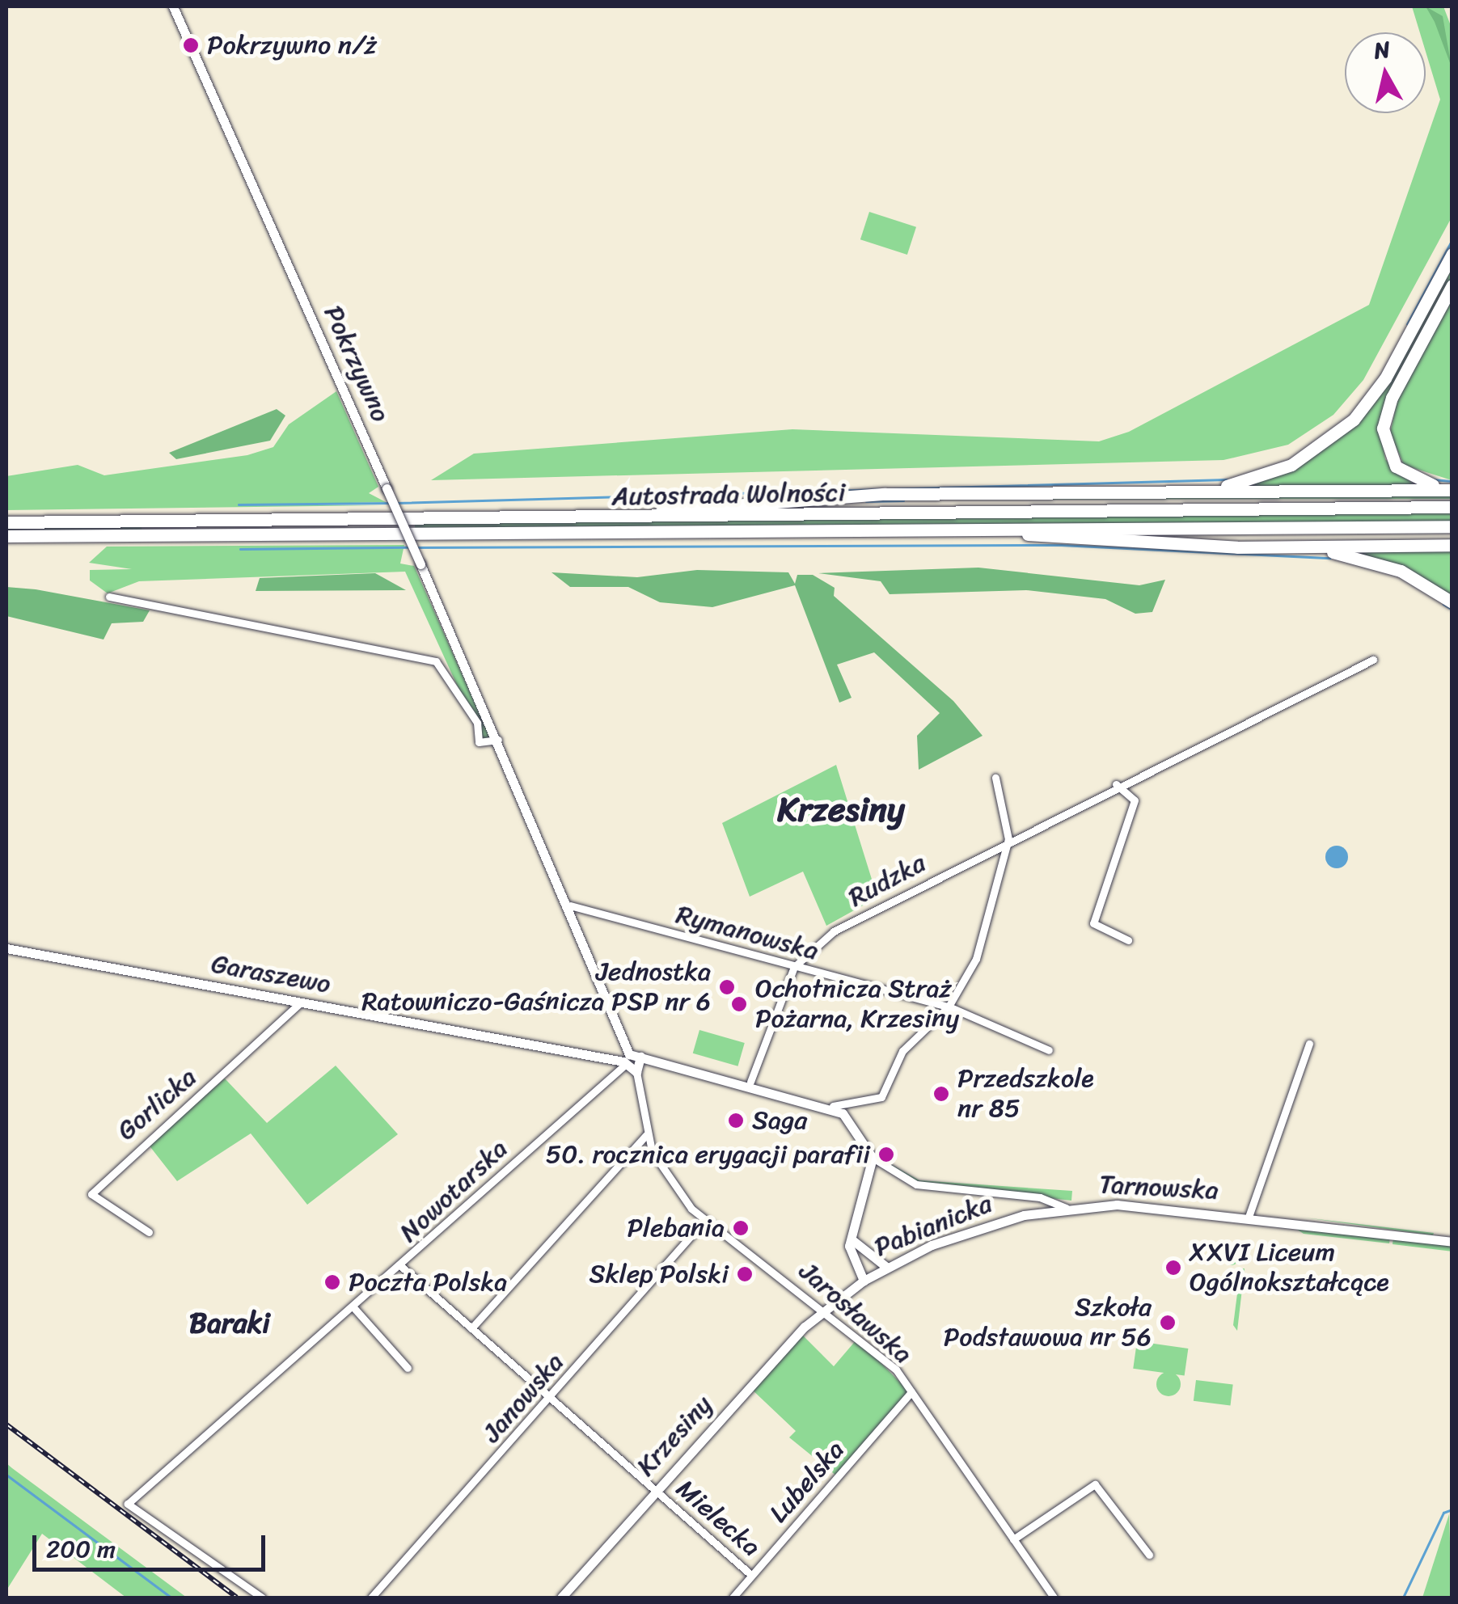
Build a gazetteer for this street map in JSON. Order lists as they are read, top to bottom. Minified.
{"streets":{"highway":["Autostrada Wolności"],"street":["Pokrzywno","Rudzka","Rymanowska","Garaszewo","Gorlicka","Tarnowska","Nowotarska","Pabianicka","Jarosławska","Janowska","Krzesiny","Lubelska","Mielecka"]},"crossings":[["Pokrzywno","Rymanowska"],["Pokrzywno","Garaszewo"],["Pokrzywno","Nowotarska"],["Rudzka","Rymanowska"],["Garaszewo","Gorlicka"],["Garaszewo","Nowotarska"],["Tarnowska","Pabianicka"],["Nowotarska","Mielecka"],["Pabianicka","Jarosławska"],["Pabianicka","Krzesiny"],["Jarosławska","Janowska"],["Jarosławska","Krzesiny"],["Jarosławska","Lubelska"],["Janowska","Mielecka"],["Krzesiny","Mielecka"],["Lubelska","Mielecka"]],"districts":["Krzesiny","Baraki"],"places":["Pokrzywno n/ż","Jednostka Ratowniczo-Gaśnicza PSP nr 6","Ochotnicza Straż Pożarna, Krzesiny","Przedszkole nr 85","Saga","50. rocznica erygacji parafii","Plebania","XXVI Liceum Ogólnokształcące","Sklep Polski","Poczta Polska","Szkoła Podstawowa nr 56"],"scale_bar":"200 m","north":"top"}
